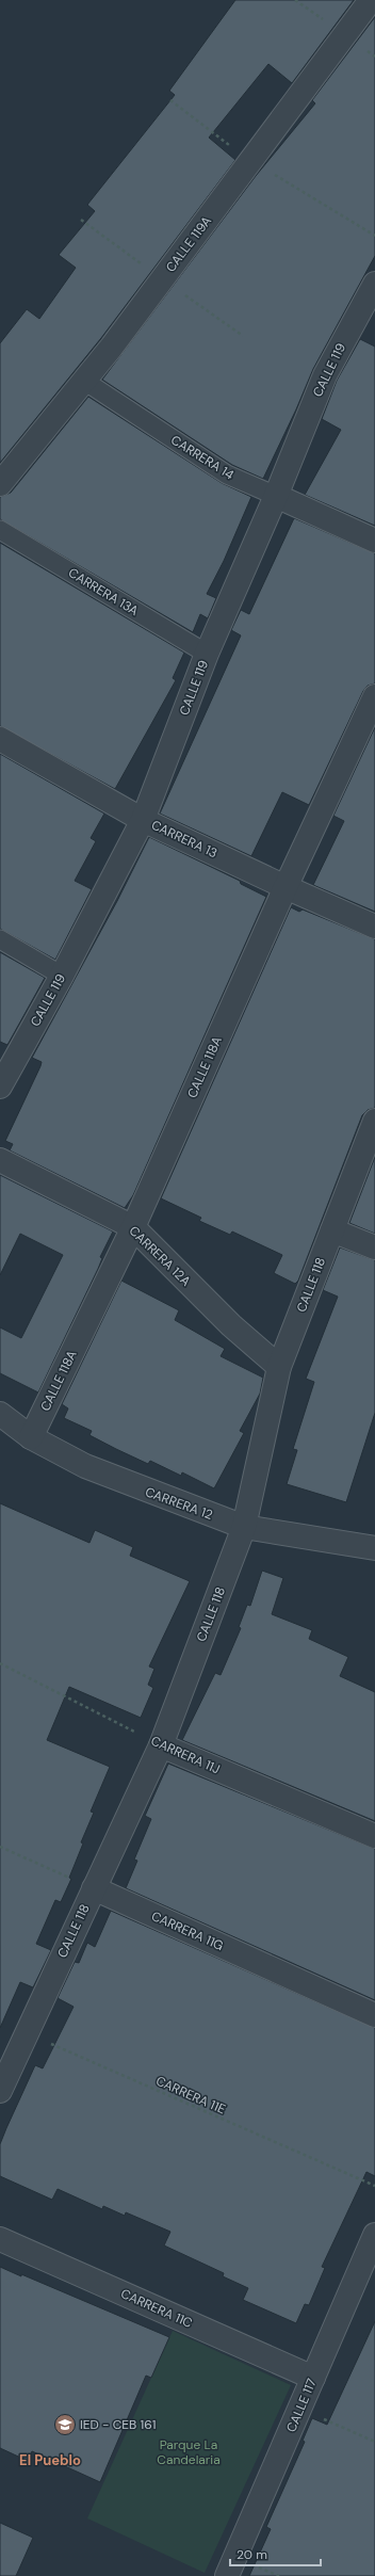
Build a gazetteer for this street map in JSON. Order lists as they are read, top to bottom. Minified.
{"streets":{"street":["CALLE 119A","CALLE 119","CARRERA 14","CARRERA 13","CALLE 118A","CARRERA 12A","CALLE 118","CARRERA 12","CARRERA 11J","CARRERA 11G","CARRERA 11C","CALLE 117"],"lane":["CARRERA 13A"],"path":["CARRERA 11E"]},"crossings":[["CALLE 119A","CARRERA 14"],["CALLE 119","CARRERA 14"],["CALLE 119","CARRERA 13A"],["CALLE 119","CARRERA 13"],["CARRERA 13","CALLE 118A"],["CALLE 118A","CARRERA 12A"],["CALLE 118A","CARRERA 12"],["CARRERA 12A","CALLE 118"],["CALLE 118","CARRERA 12"],["CALLE 118","CARRERA 11J"],["CALLE 118","CARRERA 11G"],["CALLE 118","CARRERA 11E"],["CARRERA 11C","CALLE 117"]],"districts":["El Pueblo"],"parks":["Parque La Candelaria"],"places":{"school or university":["IED - CEB 161"]},"scale_bar":"20 m"}
